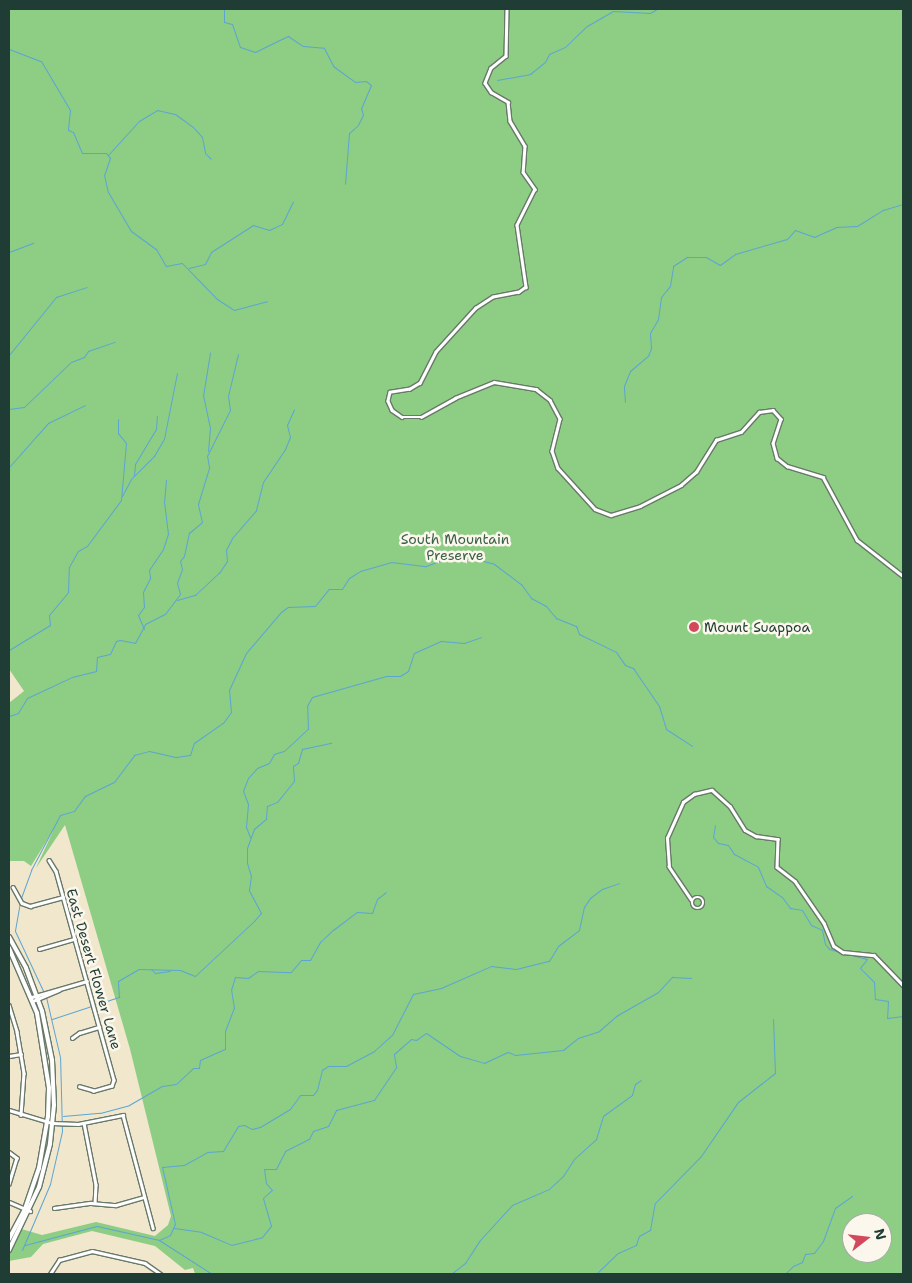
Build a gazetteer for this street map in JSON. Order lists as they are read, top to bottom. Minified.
{"streets":{"street":["East Desert Flower Lane"]},"parks":["South Mountain Preserve"],"places":["Mount Suappoa"],"north":"right"}
